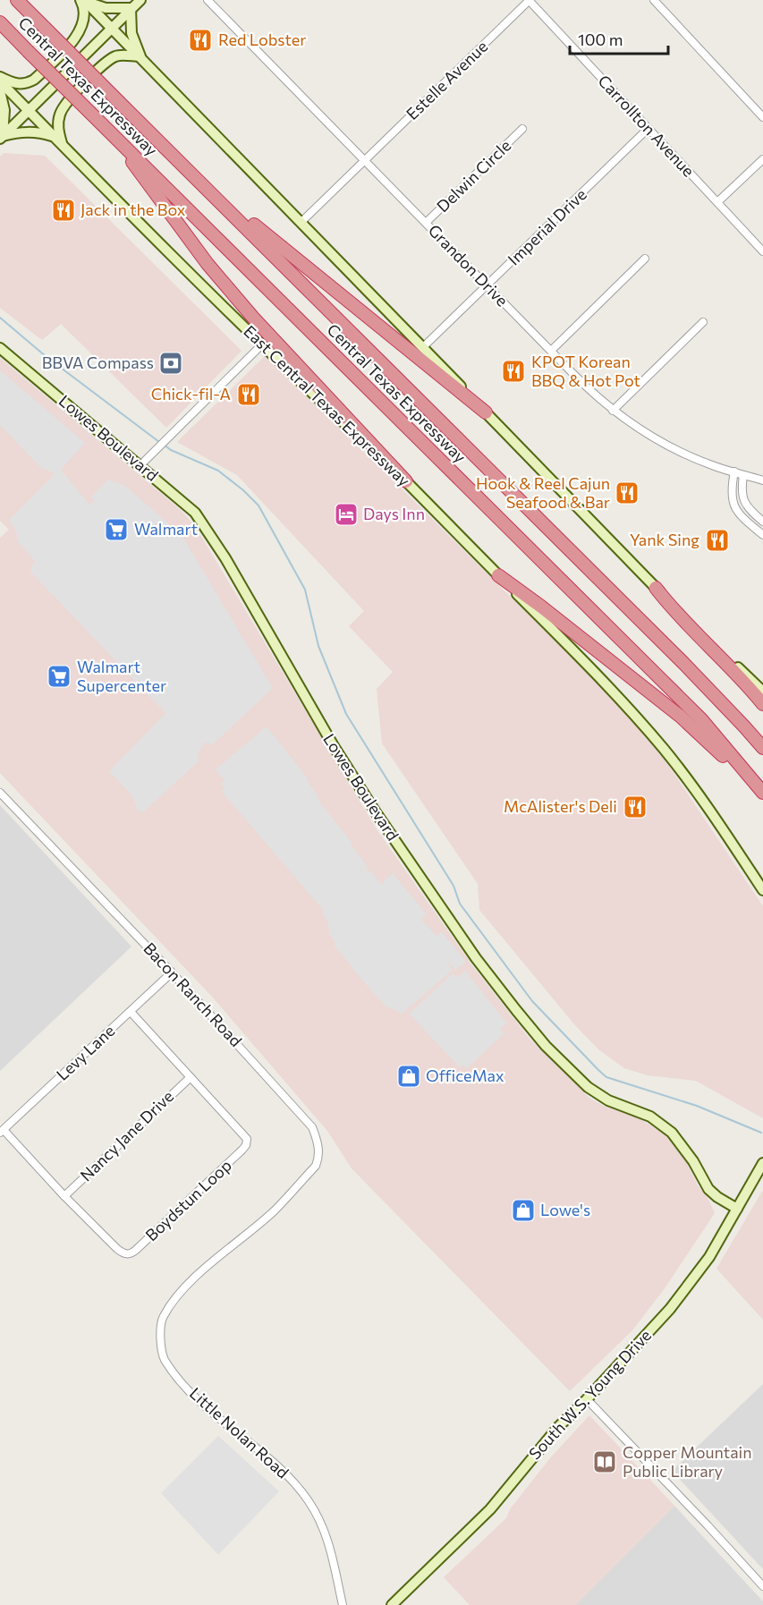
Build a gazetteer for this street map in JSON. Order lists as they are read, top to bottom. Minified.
{"streets":{"highway":["Central Texas Expressway"],"main road":["East Central Texas Expressway","Lowes Boulevard","South W.S. Young Drive"],"street":["Estelle Avenue","Carrollton Avenue","Delwin Circle","Imperial Drive","Grandon Drive","Bacon Ranch Road","Levy Lane","Nancy Jane Drive","Boydstun Loop","Little Nolan Road"]},"crossings":[["Estelle Avenue","Carrollton Avenue"],["Estelle Avenue","Grandon Drive"],["Carrollton Avenue","Imperial Drive"],["Delwin Circle","Grandon Drive"],["Imperial Drive","Grandon Drive"],["Lowes Boulevard","South W.S. Young Drive"],["Bacon Ranch Road","Levy Lane"],["Bacon Ranch Road","Little Nolan Road"],["Levy Lane","Boydstun Loop"],["Nancy Jane Drive","Boydstun Loop"]],"places":{"restaurant":["Red Lobster","Jack in the Box","KPOT Korean BBQ & Hot Pot","Chick-fil-A","Hook & Reel Cajun Seafood & Bar","Yank Sing","McAlister's Deli"],"bank":["BBVA Compass"],"hotel":["Days Inn"],"supermarket":["Walmart","Walmart Supercenter"],"shop":["OfficeMax","Lowe's"],"library":["Copper Mountain Public Library"]},"scale_bar":"100 m"}
